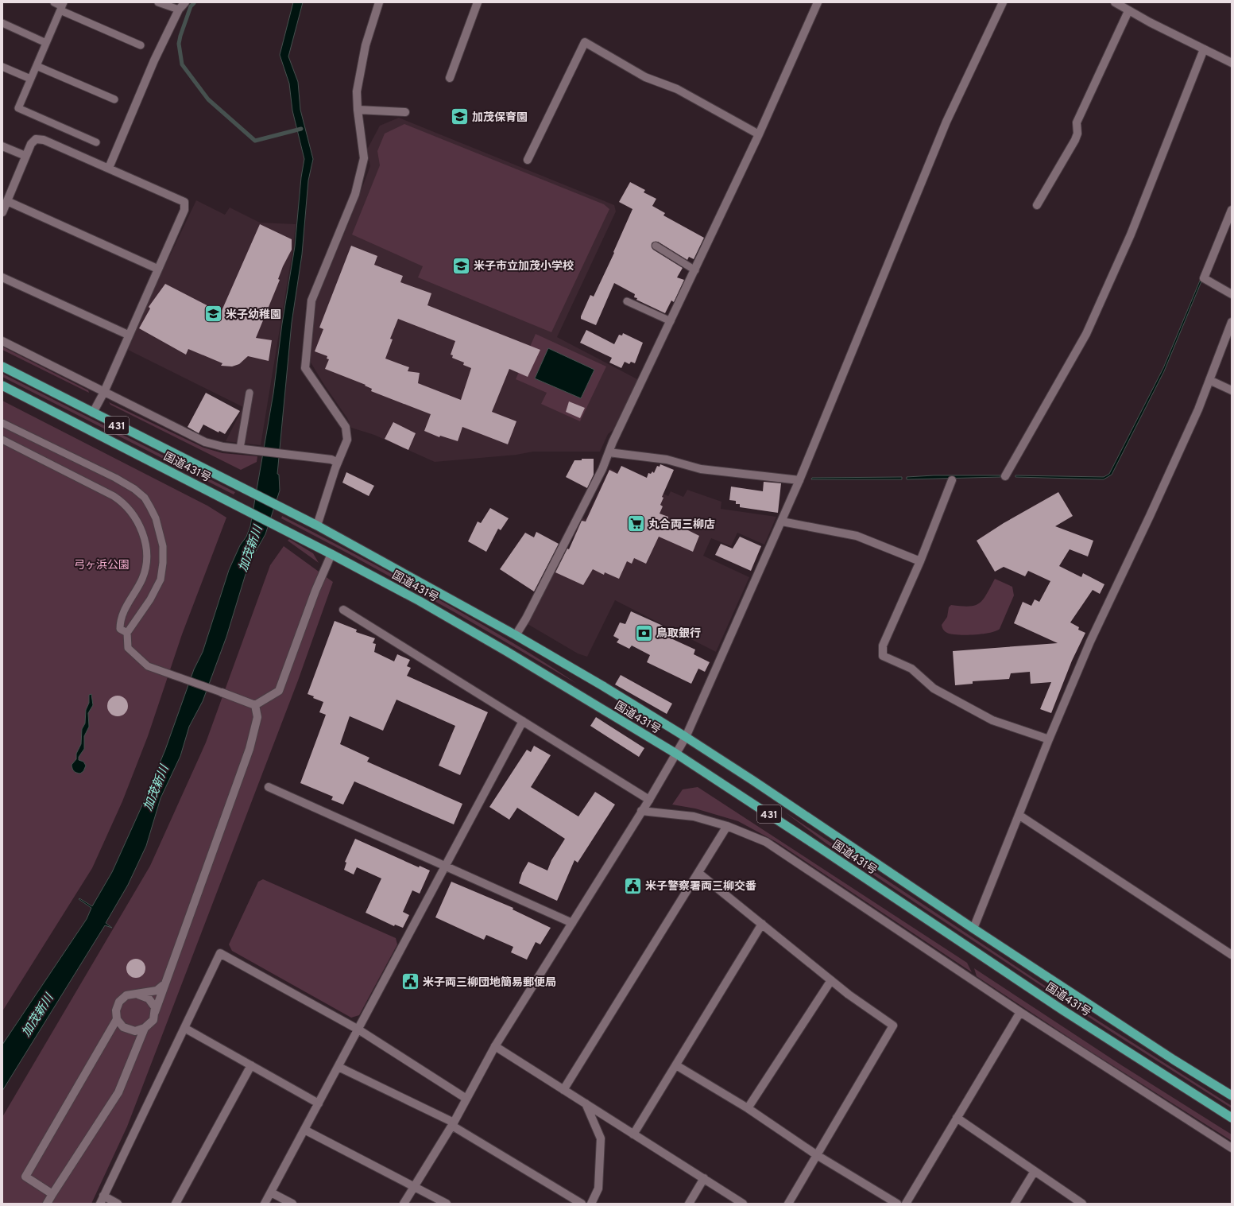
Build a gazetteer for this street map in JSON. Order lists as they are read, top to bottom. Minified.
{"streets":{"highway":["431","国道431号"]},"water":["加茂新川"],"parks":["弓ヶ浜公園"],"places":{"school or university":["加茂保育園","米子市立加茂小学校","米子幼稚園"],"supermarket":["丸合両三柳店"],"bank":["鳥取銀行"],"public building":["米子警察署両三柳交番","米子両三柳団地簡易郵便局"]}}
